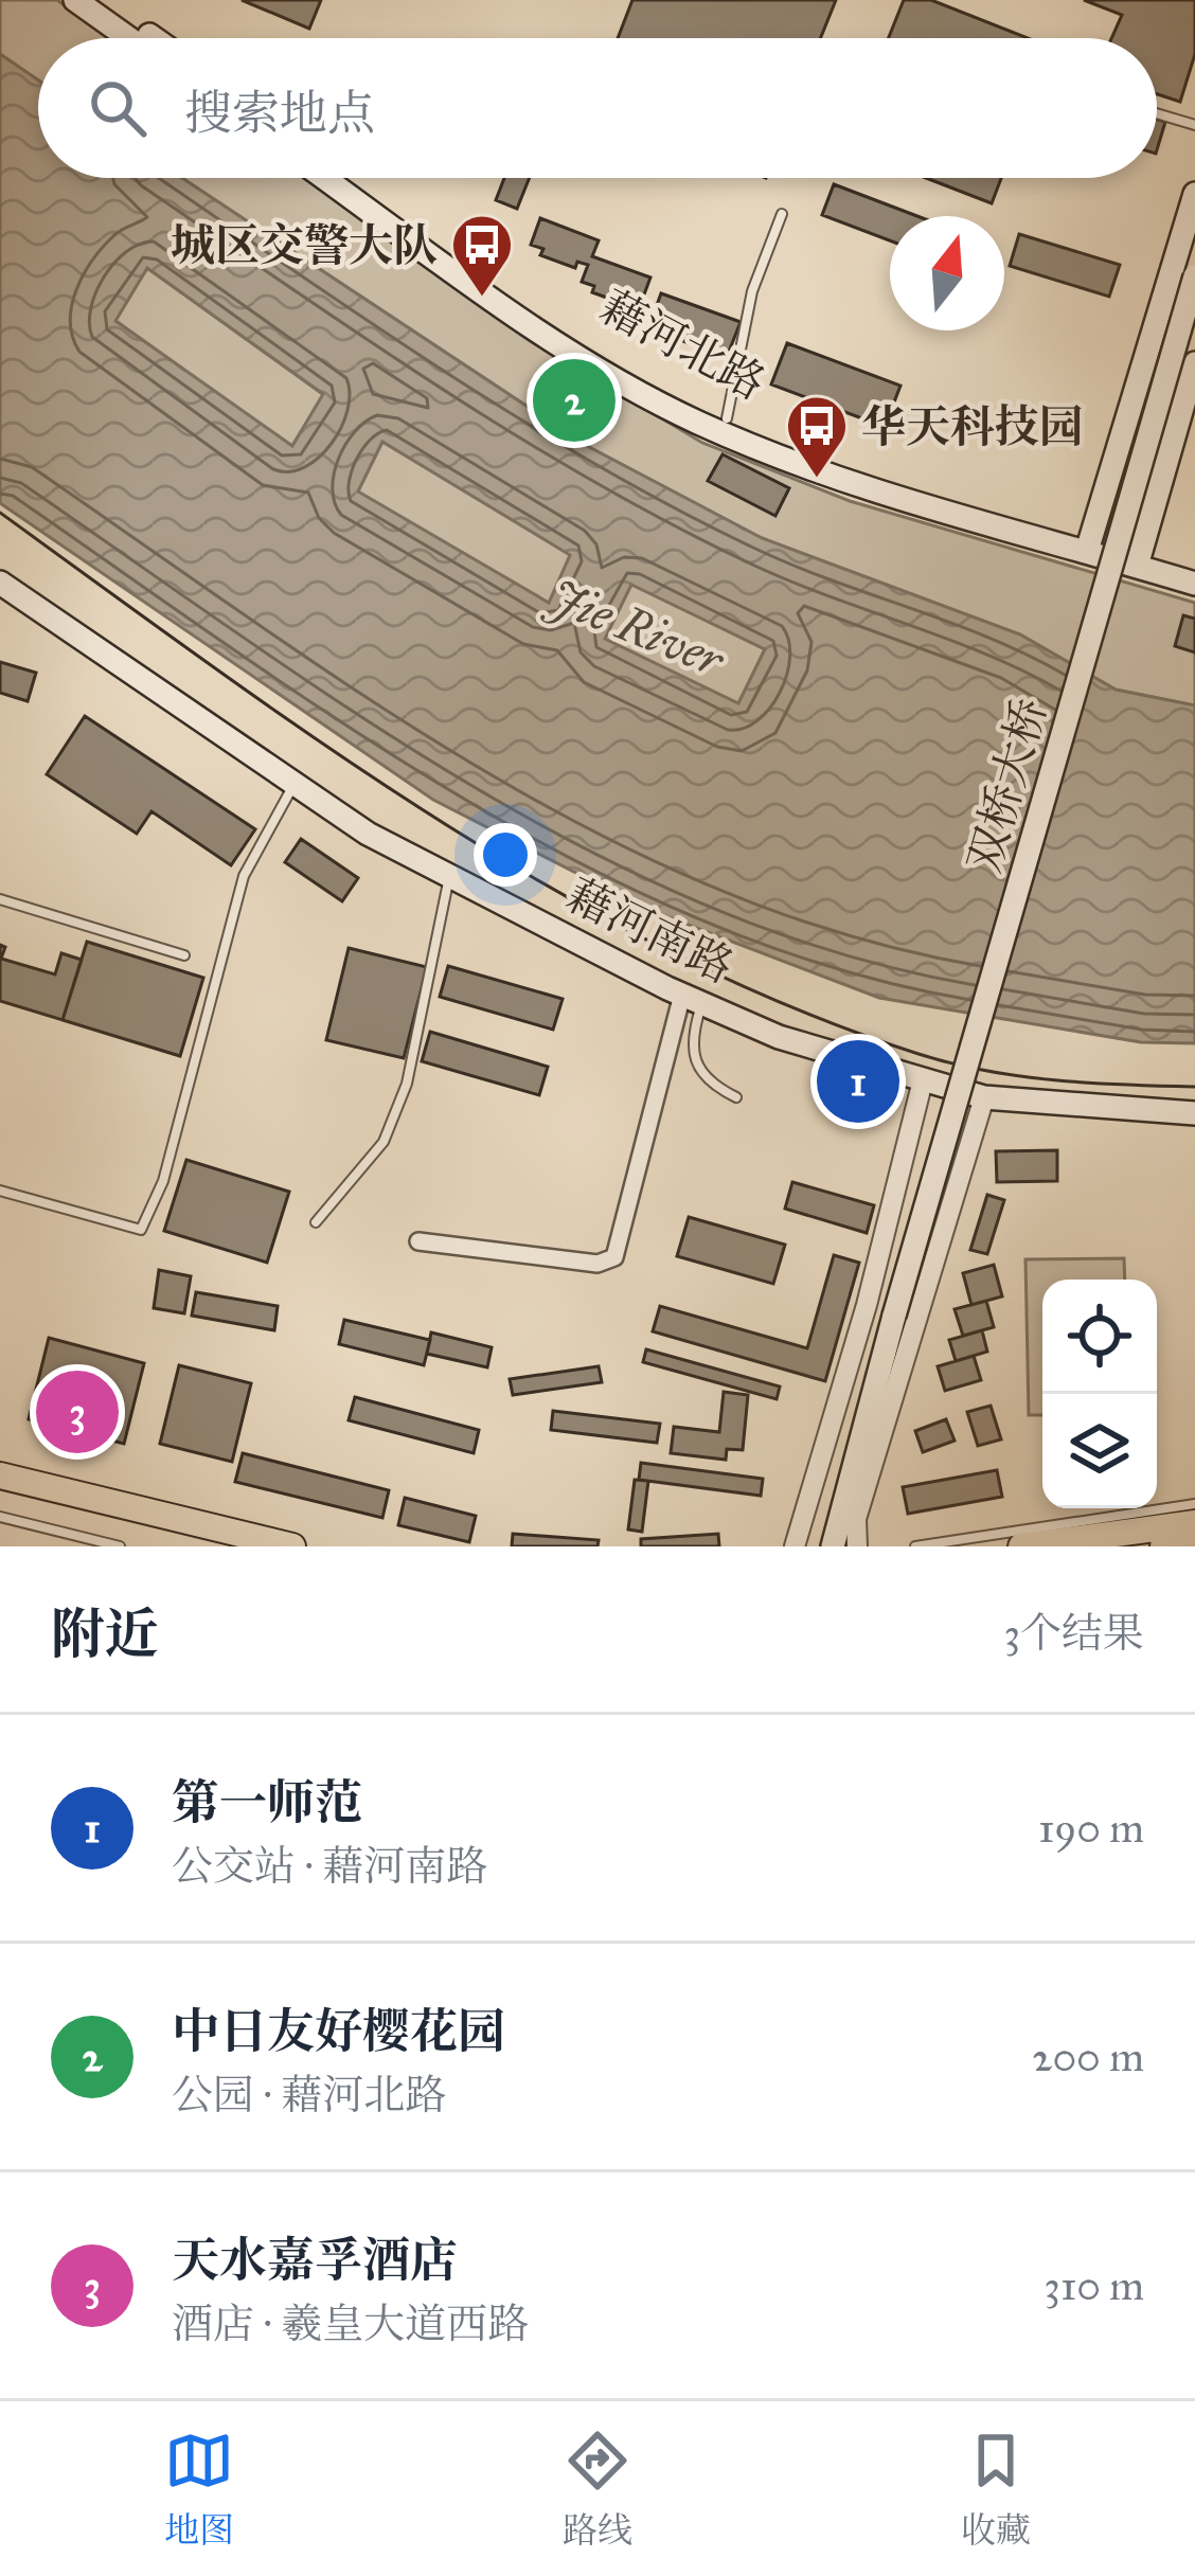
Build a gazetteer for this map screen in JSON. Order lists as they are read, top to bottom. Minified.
{"streets":{"main road":["藉河北路","双桥大桥","藉河南路"]},"water":["Jie River"],"places":{"bus stop":["城区交警大队","华天科技园"]},"north":"top","page":{"search":"搜索地点","pins":["2","1","3"],"heading":["附近","3个结果"],"list":[{"mark":"1","name":"第一师范","note":"公交站 · 藉河南路","value":"190 m"},{"mark":"2","name":"中日友好樱花园","note":"公园 · 藉河北路","value":"200 m"},{"mark":"3","name":"天水嘉孚酒店","note":"酒店 · 羲皇大道西路","value":"310 m"}],"nav":["地图","路线","收藏"]}}
